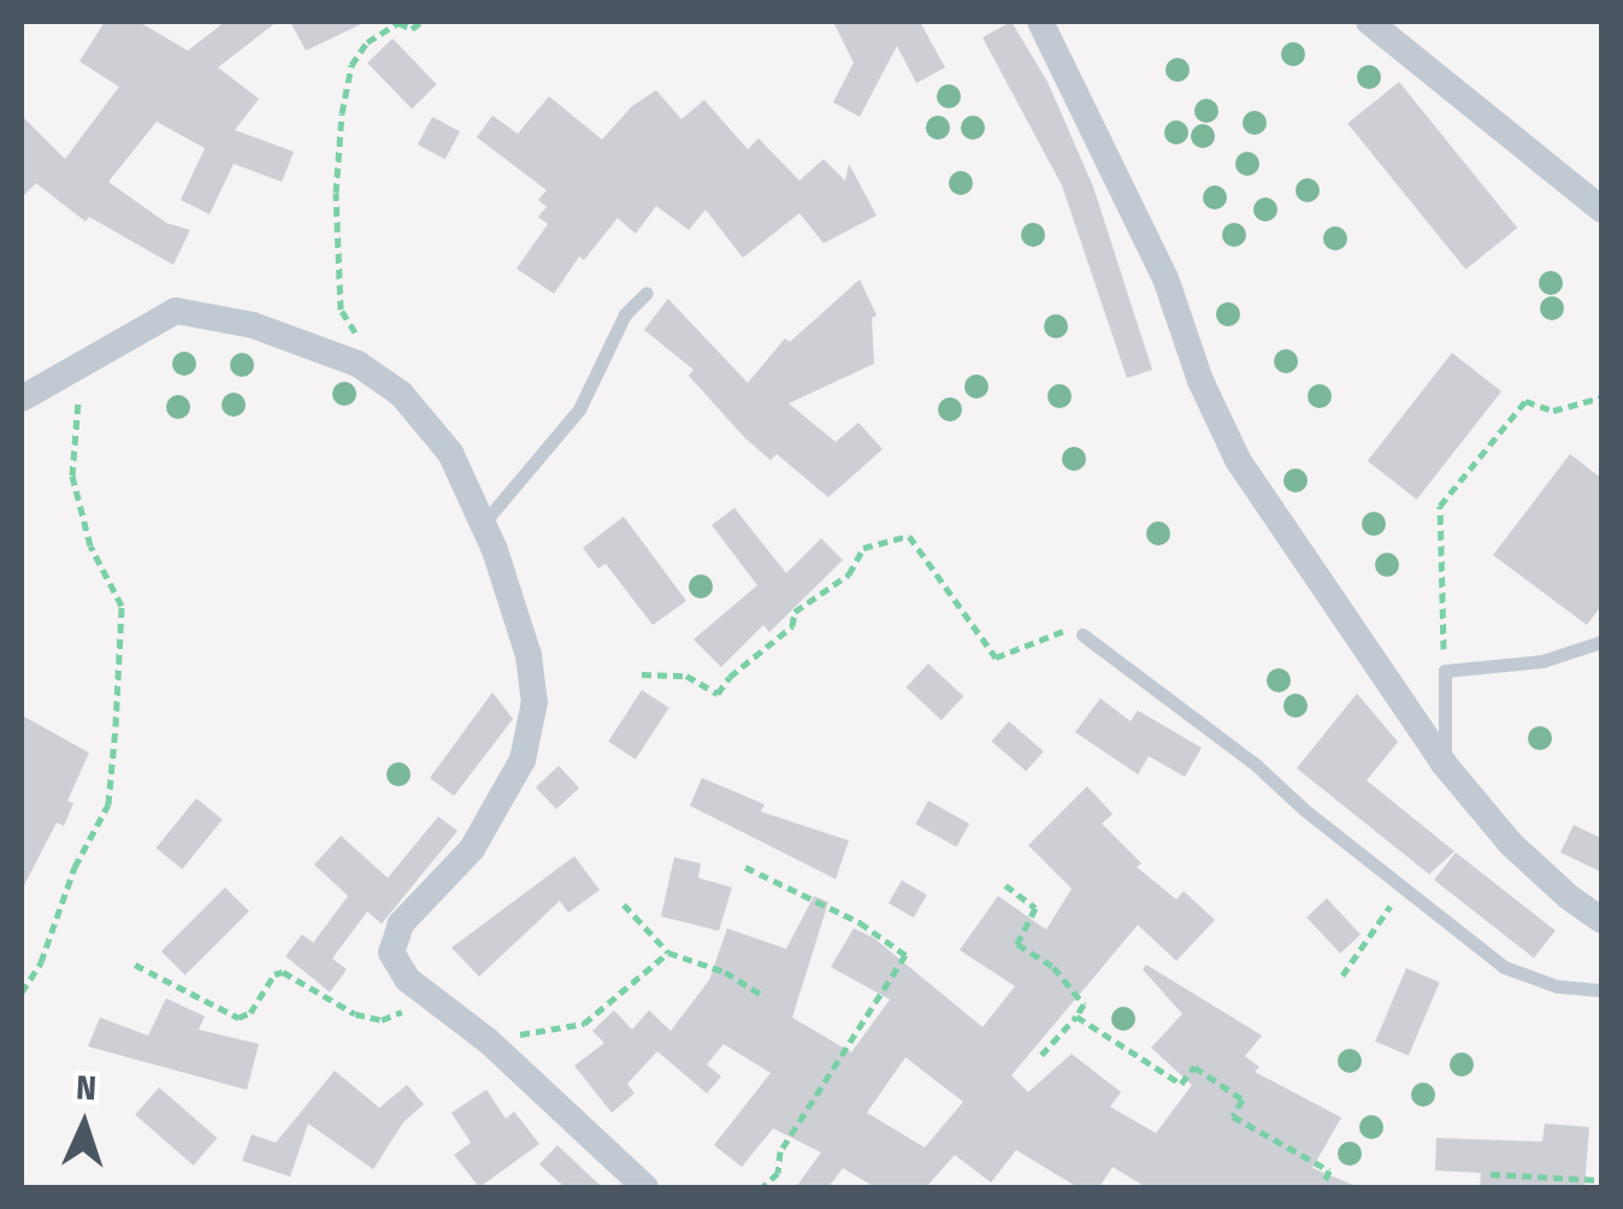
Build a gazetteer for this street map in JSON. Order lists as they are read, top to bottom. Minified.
{"north":"top"}
